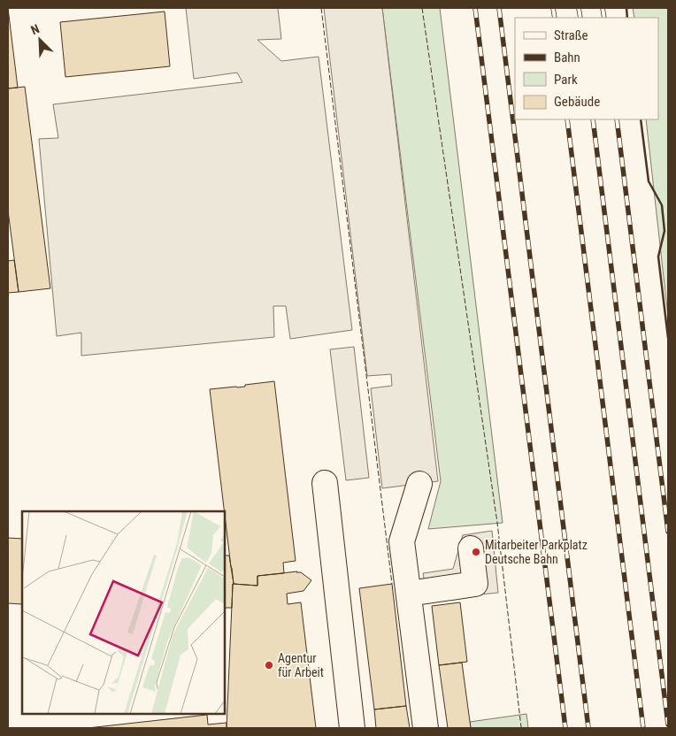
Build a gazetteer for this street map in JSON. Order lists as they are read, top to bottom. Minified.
{"places":["Mitarbeiter Parkplatz Deutsche Bahn","Agentur für Arbeit"],"legend":["Straße","Bahn","Park","Gebäude"],"north":"top left"}
